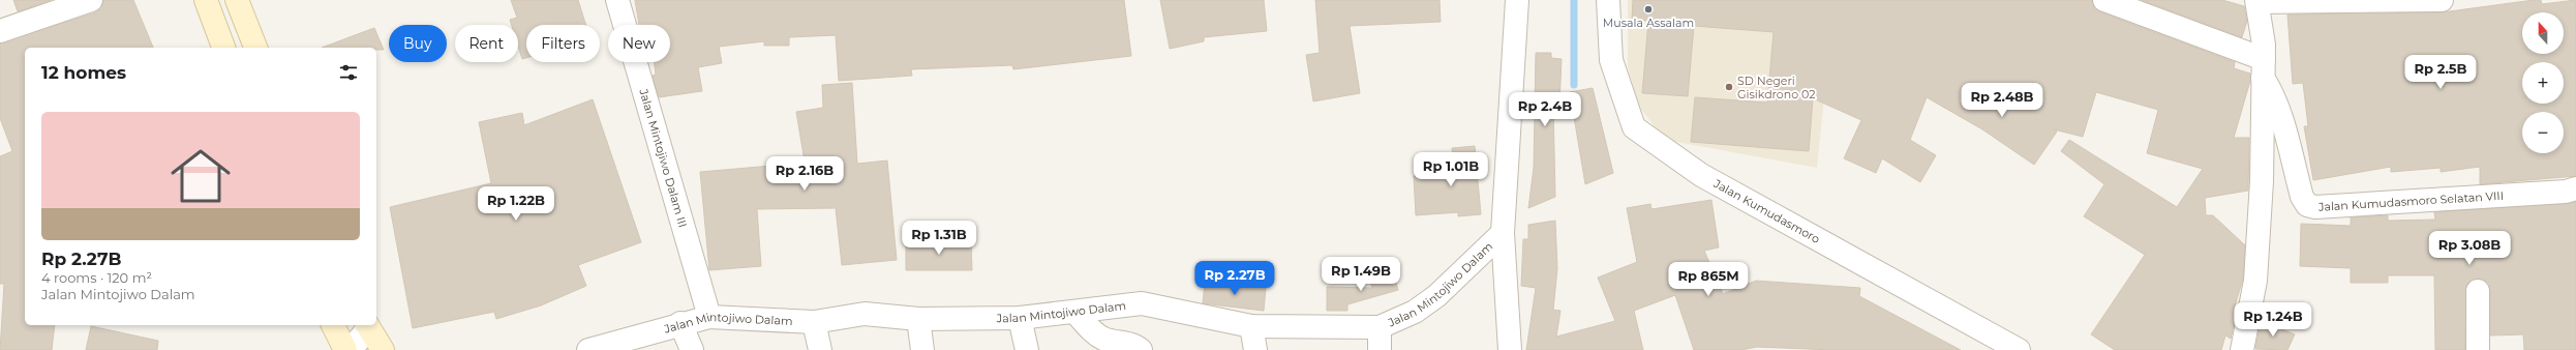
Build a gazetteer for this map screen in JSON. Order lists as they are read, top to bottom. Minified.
{"streets":{"street":["Jalan Mintojiwo Dalam III","Jalan Kumudasmoro Selatan VIII","Jalan Kumudasmoro","Jalan Mintojiwo Dalam"]},"crossings":[["Jalan Mintojiwo Dalam III","Jalan Mintojiwo Dalam"]],"places":["Musala Assalam","SD Negeri Gisikdrono 02"],"north":"top","page":{"map_buttons":["+","−"],"chip":["Buy","Rent","Filters","New"],"heading":"12 homes","price":["Rp 2.5B","Rp 2.48B","Rp 2.4B","Rp 1.01B","Rp 2.16B","Rp 1.22B","Rp 1.31B","Rp 3.08B","Rp 1.49B","Rp 2.27B","Rp 865M","Rp 1.24B"],"list":[{"name":"Rp 2.27B","note":"4 rooms · 120 m² · Jalan Mintojiwo Dalam"}]}}
